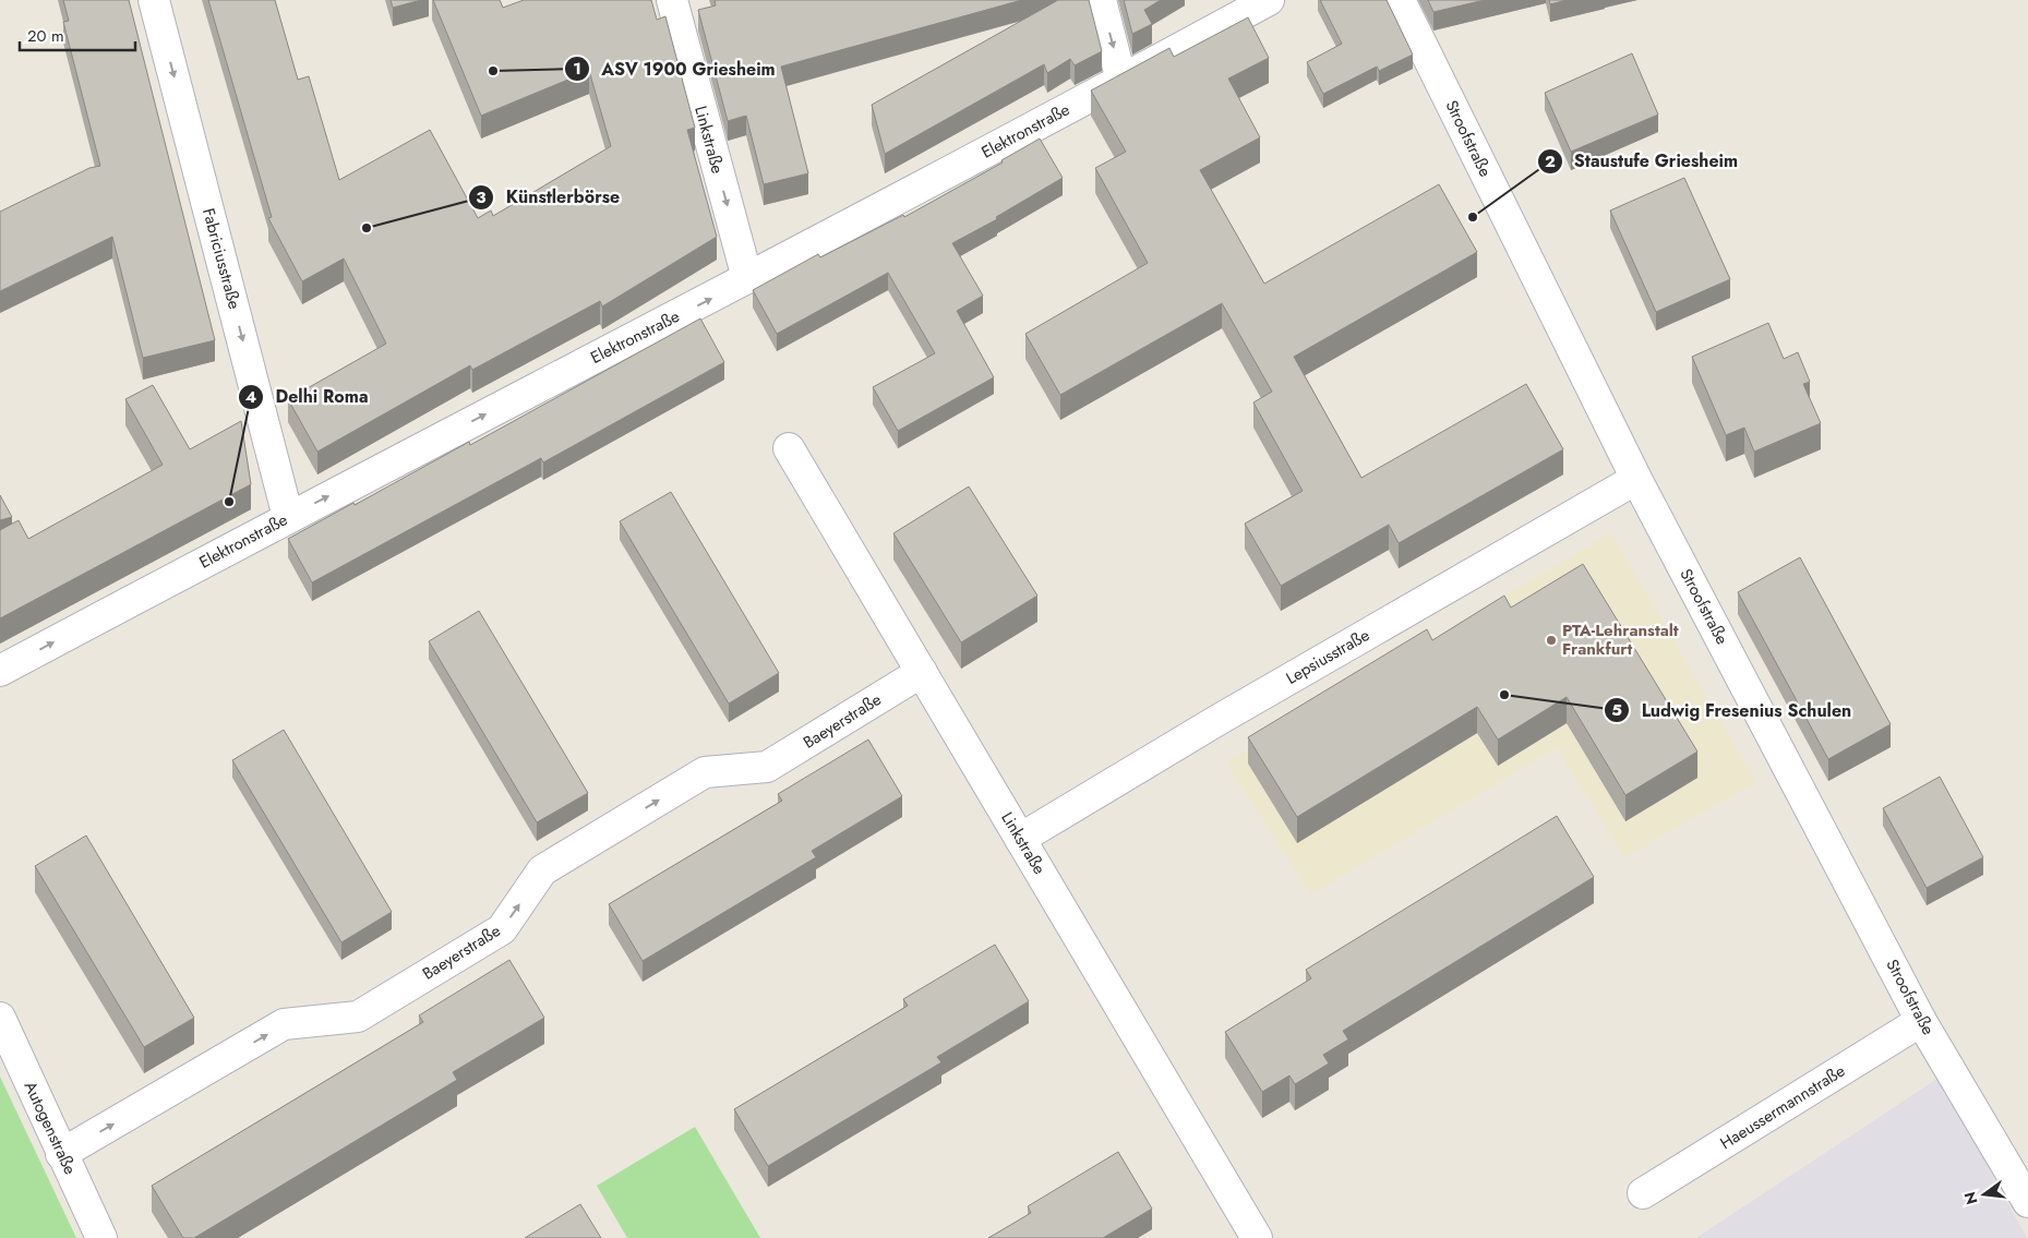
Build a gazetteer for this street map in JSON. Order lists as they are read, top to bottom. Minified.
{"streets":{"street":["Elektronstraße","Stroofstraße","Linkstraße","Fabriciusstraße","Lepsiusstraße","Baeyerstraße","Haeussermannstraße","Autogenstraße"]},"crossings":[["Elektronstraße","Linkstraße"],["Elektronstraße","Fabriciusstraße"],["Stroofstraße","Lepsiusstraße"],["Stroofstraße","Haeussermannstraße"],["Linkstraße","Lepsiusstraße"],["Linkstraße","Baeyerstraße"],["Baeyerstraße","Autogenstraße"]],"one_way":["Elektronstraße","Fabriciusstraße","Baeyerstraße"],"places":["ASV 1900 Griesheim","Staustufe Griesheim","Künstlerbörse","Delhi Roma","PTA-Lehranstalt Frankfurt","Ludwig Fresenius Schulen"],"scale_bar":"20 m","north":"left"}
